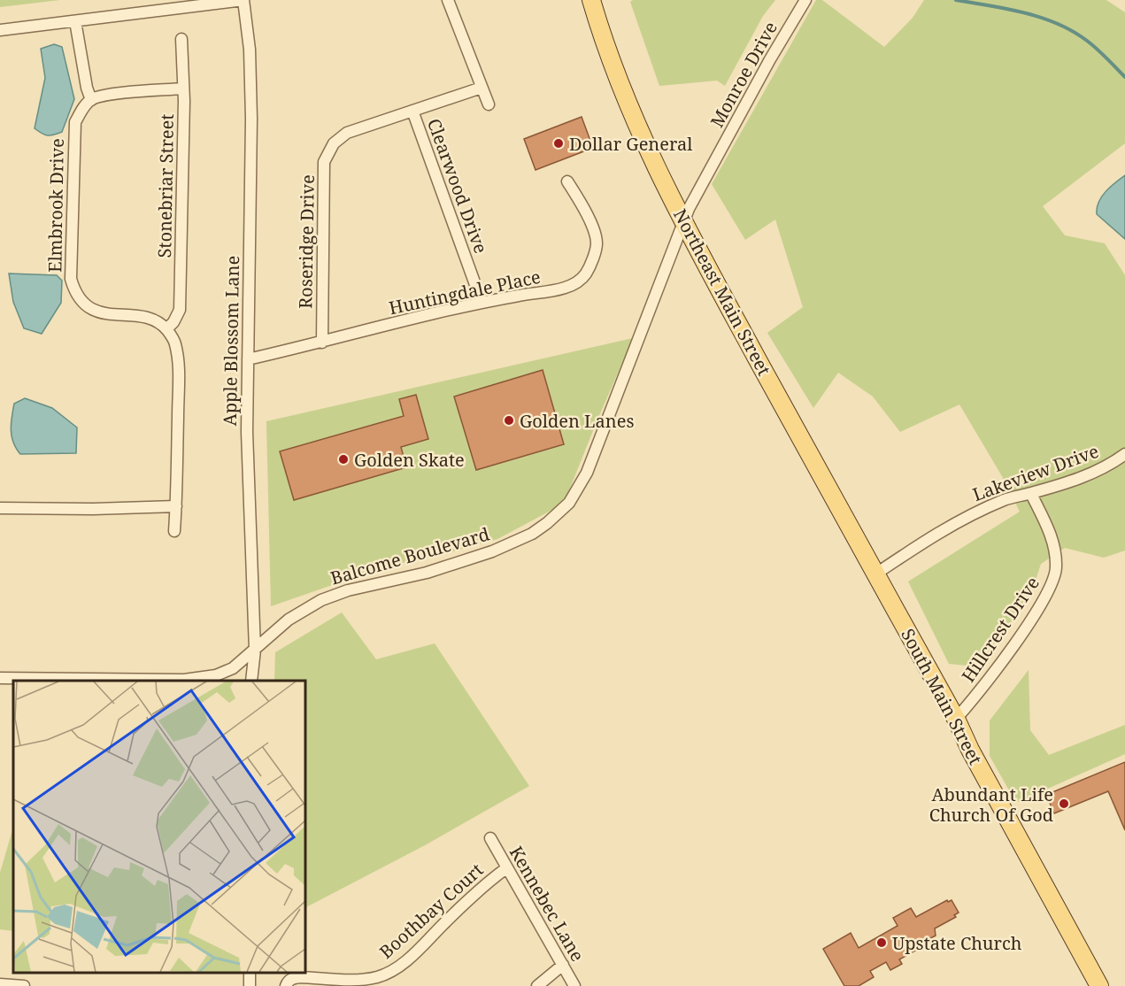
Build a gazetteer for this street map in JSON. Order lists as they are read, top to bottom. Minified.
{"streets":{"main road":["Northeast Main Street","South Main Street"],"street":["Monroe Drive","Stonebriar Street","Clearwood Drive","Elmbrook Drive","Roseridge Drive","Huntingdale Place","Apple Blossom Lane","Lakeview Drive","Balcome Boulevard","Hillcrest Drive","Kennebec Lane","Boothbay Court"]},"crossings":[["Monroe Drive","Northeast Main Street"],["Monroe Drive","Balcome Boulevard"],["Stonebriar Street","Elmbrook Drive"],["Clearwood Drive","Roseridge Drive"],["Clearwood Drive","Huntingdale Place"],["Roseridge Drive","Huntingdale Place"],["Huntingdale Place","Apple Blossom Lane"],["Northeast Main Street","Lakeview Drive"],["Northeast Main Street","Balcome Boulevard"],["Northeast Main Street","South Main Street"],["Apple Blossom Lane","Balcome Boulevard"],["Lakeview Drive","Hillcrest Drive"],["Lakeview Drive","South Main Street"],["Hillcrest Drive","South Main Street"],["Kennebec Lane","Boothbay Court"]],"places":["Dollar General","Golden Lanes","Golden Skate","Abundant Life Church Of God","Upstate Church"]}
